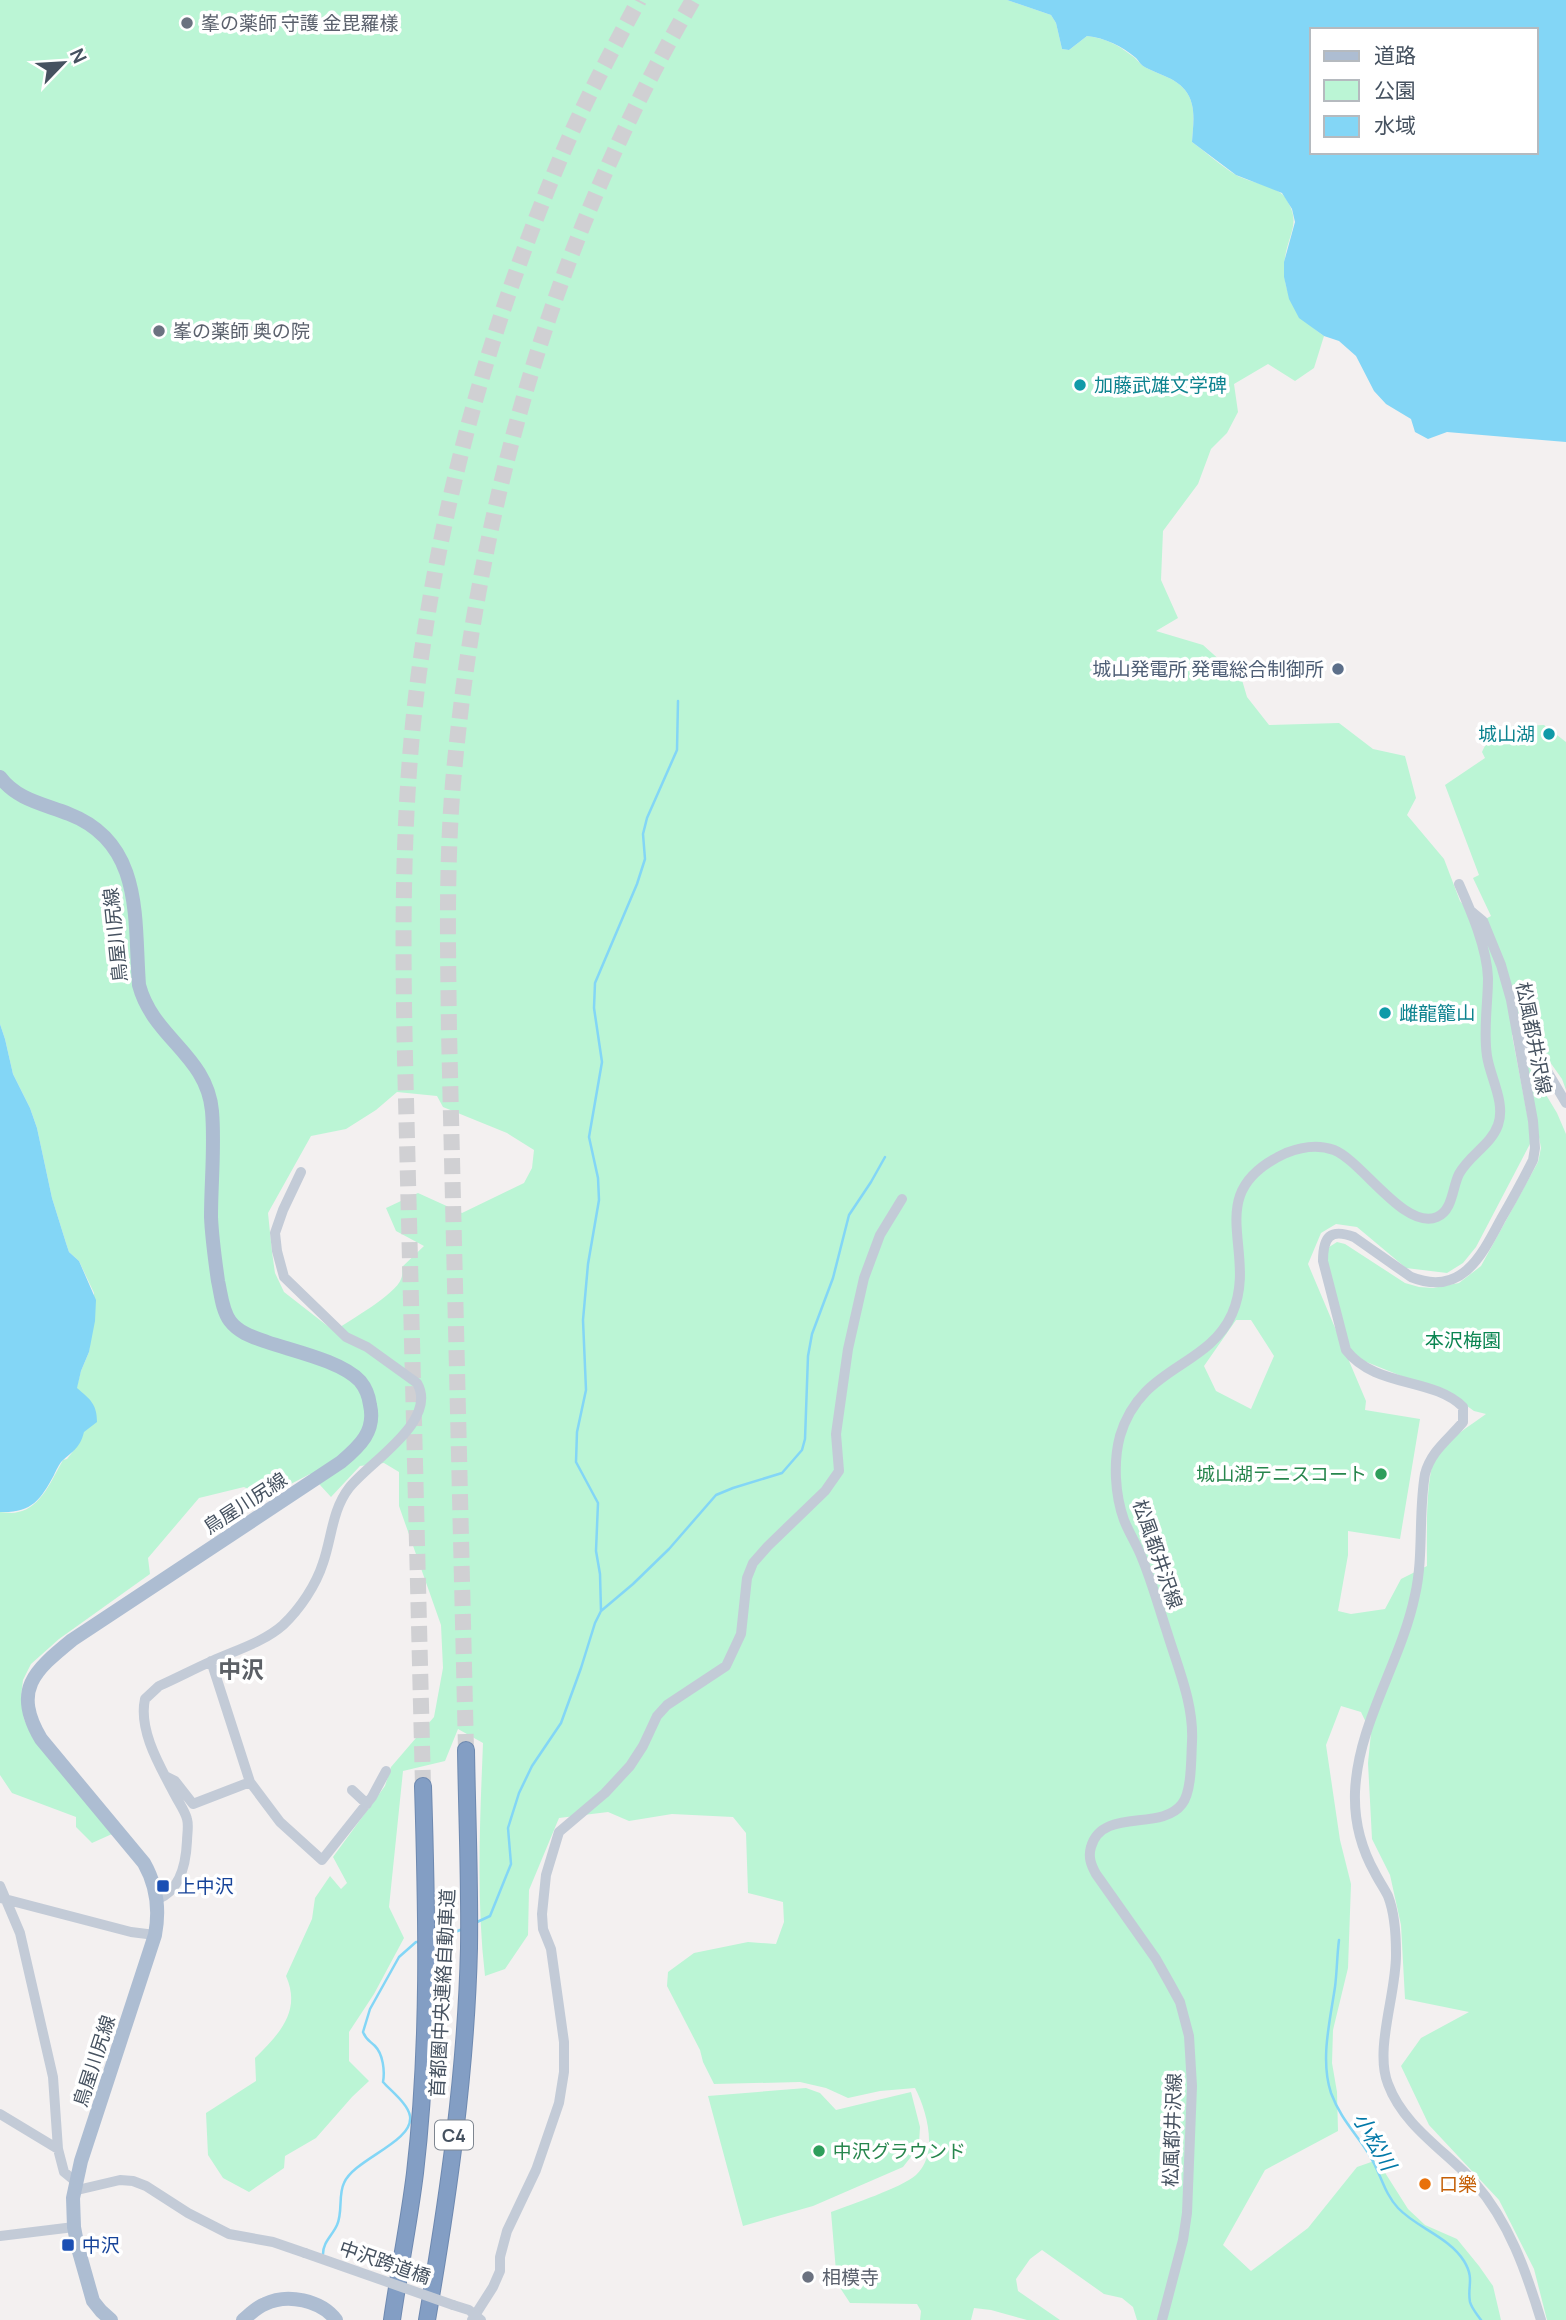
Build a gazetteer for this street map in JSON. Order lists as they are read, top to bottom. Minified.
{"streets":{"highway":["首都圏中央連絡自動車道","C4"],"main road":["鳥屋川尻線"],"street":["松風都井沢線","中沢跨道橋"]},"crossings":[["鳥屋川尻線","中沢跨道橋"]],"districts":["中沢"],"water":["小松川"],"parks":["本沢梅園"],"places":{"other":["峯の薬師 守護 金毘羅樣","峯の薬師 奥の院","加藤武雄文学碑","城山発電所 発電総合制御所","城山湖","雌龍籠山","城山湖テニスコート","中沢グラウンド","口樂","相模寺"],"transit":["上中沢","中沢"]},"legend":["道路","公園","水域"],"north":"top right"}
